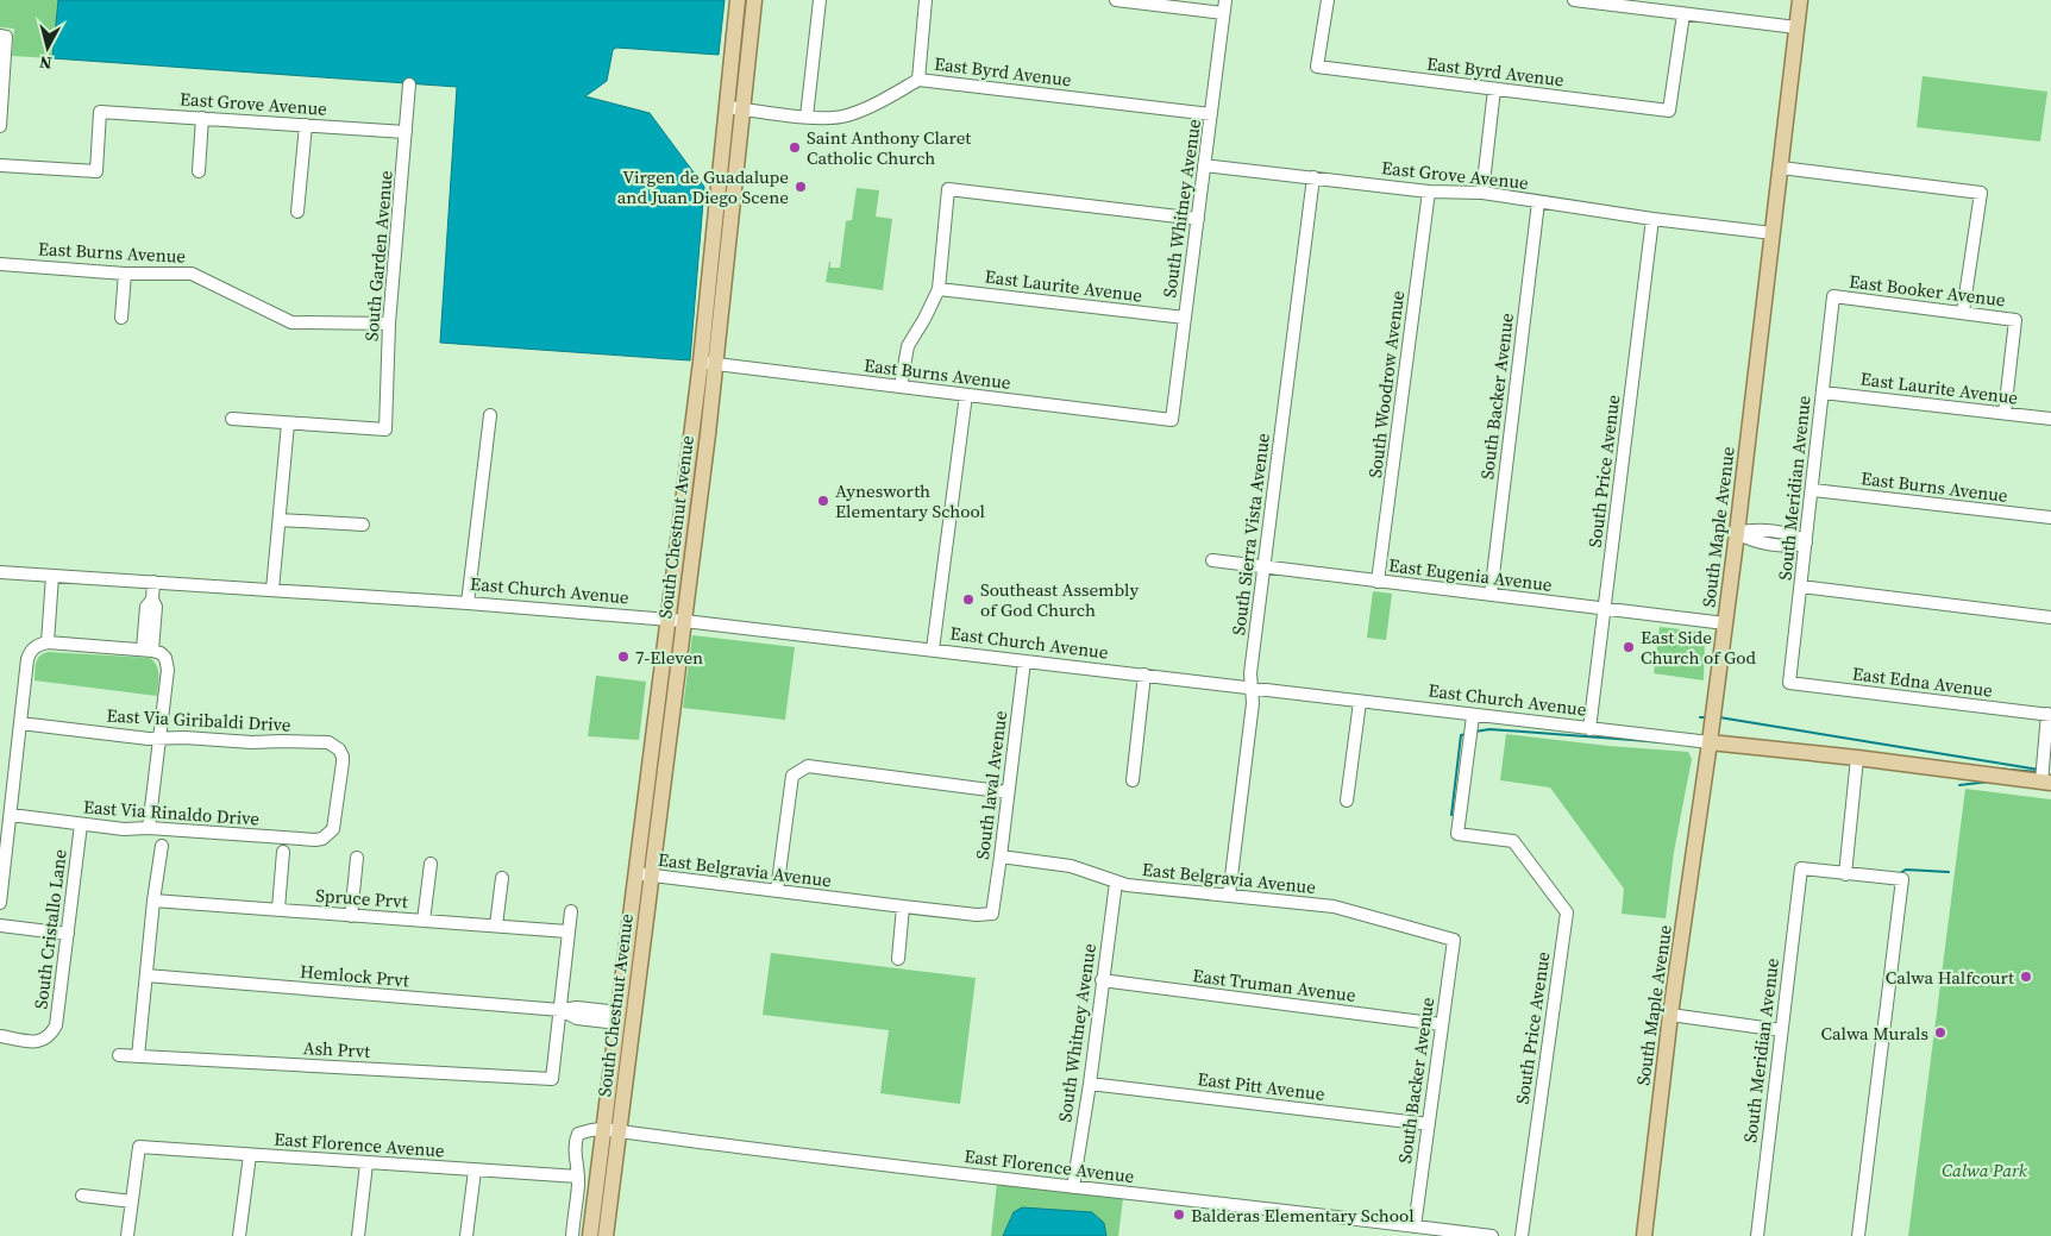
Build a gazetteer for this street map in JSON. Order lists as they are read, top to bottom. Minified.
{"streets":{"main road":["South Chestnut Avenue","South Maple Avenue","East Church Avenue"],"street":["East Byrd Avenue","East Grove Avenue","South Whitney Avenue","East Burns Avenue","South Garden Avenue","East Laurite Avenue","East Booker Avenue","South Woodrow Avenue","South Backer Avenue","South Price Avenue","South Meridian Avenue","South Sierra Vista Avenue","East Eugenia Avenue","East Edna Avenue","East Via Giribaldi Drive","South laval Avenue","East Via Rinaldo Drive","East Belgravia Avenue","Spruce Prvt","South Cristallo Lane","Hemlock Prvt","East Truman Avenue","Ash Prvt","East Pitt Avenue","East Florence Avenue"]},"crossings":[["East Byrd Avenue","South Whitney Avenue"],["East Byrd Avenue","South Chestnut Avenue"],["East Grove Avenue","South Whitney Avenue"],["East Grove Avenue","South Garden Avenue"],["East Grove Avenue","South Woodrow Avenue"],["East Grove Avenue","South Backer Avenue"],["East Grove Avenue","South Price Avenue"],["East Grove Avenue","South Maple Avenue"],["East Grove Avenue","South Sierra Vista Avenue"],["South Whitney Avenue","East Burns Avenue"],["South Whitney Avenue","East Laurite Avenue"],["South Whitney Avenue","East Belgravia Avenue"],["South Whitney Avenue","East Truman Avenue"],["South Whitney Avenue","East Pitt Avenue"],["South Whitney Avenue","East Florence Avenue"],["East Burns Avenue","South Garden Avenue"],["East Burns Avenue","South Meridian Avenue"],["East Burns Avenue","South Chestnut Avenue"],["East Laurite Avenue","East Booker Avenue"],["East Laurite Avenue","South Meridian Avenue"],["East Booker Avenue","South Meridian Avenue"],["South Woodrow Avenue","East Eugenia Avenue"],["South Backer Avenue","East Eugenia Avenue"],["South Backer Avenue","East Belgravia Avenue"],["South Backer Avenue","East Truman Avenue"],["South Backer Avenue","East Pitt Avenue"],["South Backer Avenue","East Florence Avenue"],["South Price Avenue","East Eugenia Avenue"],["South Price Avenue","East Church Avenue"],["South Meridian Avenue","East Edna Avenue"],["South Chestnut Avenue","East Church Avenue"],["South Chestnut Avenue","East Belgravia Avenue"],["South Chestnut Avenue","Hemlock Prvt"],["South Chestnut Avenue","East Florence Avenue"],["South Maple Avenue","East Eugenia Avenue"],["South Maple Avenue","East Church Avenue"],["South Sierra Vista Avenue","East Eugenia Avenue"],["South Sierra Vista Avenue","East Church Avenue"],["South Sierra Vista Avenue","East Belgravia Avenue"],["East Church Avenue","South laval Avenue"],["East Via Giribaldi Drive","East Via Rinaldo Drive"],["South laval Avenue","East Belgravia Avenue"],["East Via Rinaldo Drive","South Cristallo Lane"],["Hemlock Prvt","Ash Prvt"]],"parks":["Calwa Park"],"places":["Saint Anthony Claret Catholic Church","Virgen de Guadalupe and Juan Diego Scene","Aynesworth Elementary School","Southeast Assembly of God Church","East Side Church of God","7-Eleven","Calwa Halfcourt","Calwa Murals","Balderas Elementary School"],"north":"bottom"}
